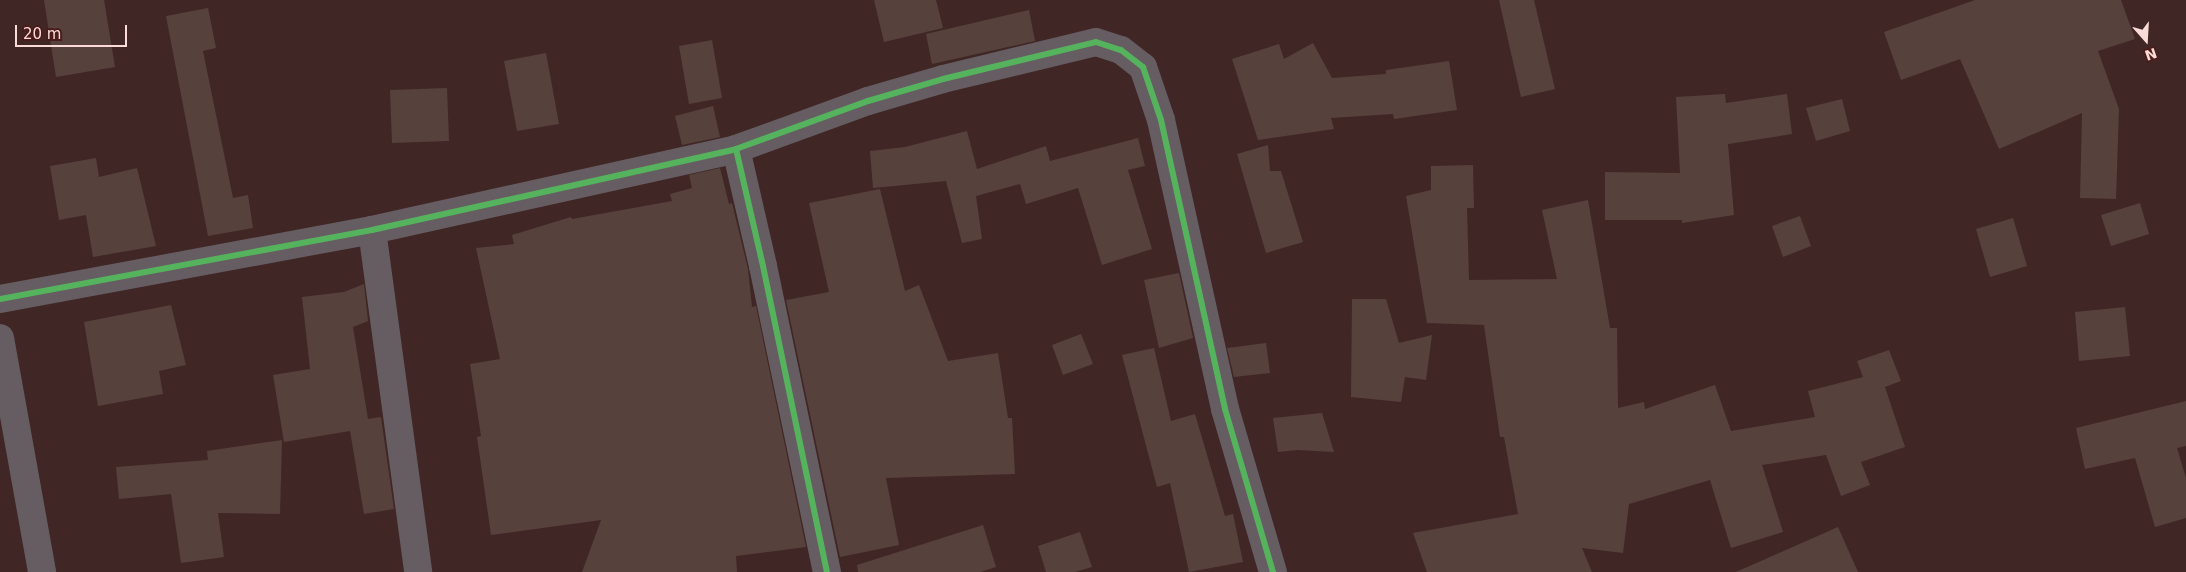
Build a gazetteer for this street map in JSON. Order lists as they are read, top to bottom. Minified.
{"scale_bar":"20 m","north":"bottom"}
